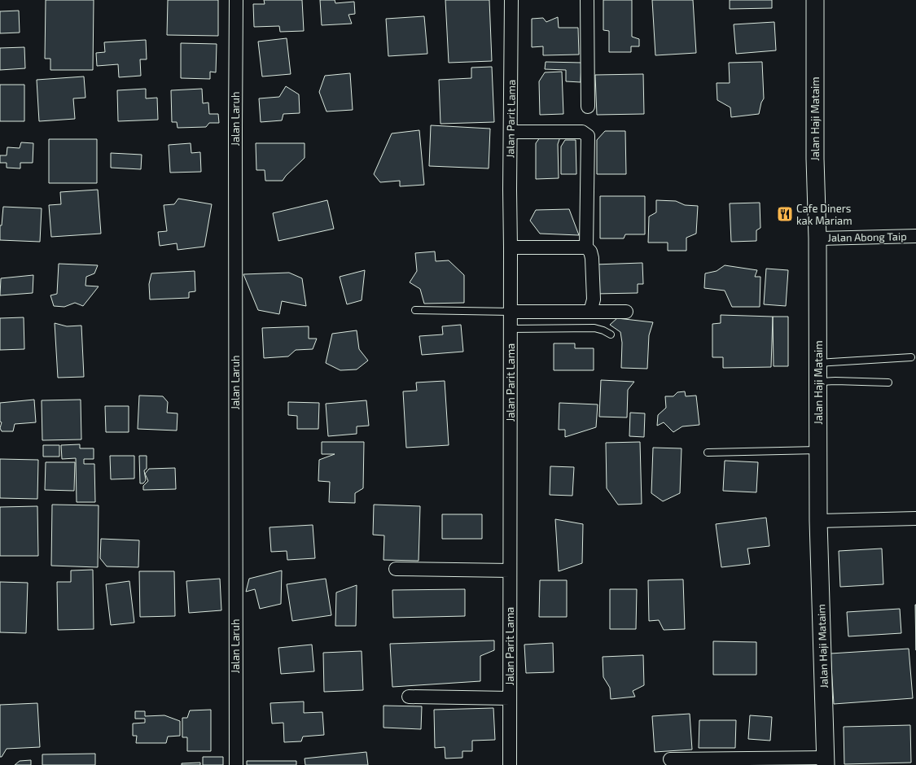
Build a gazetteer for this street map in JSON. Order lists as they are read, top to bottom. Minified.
{"streets":{"street":["Jalan Laruh","Jalan Parit Lama","Jalan Haji Mataim","Jalan Abong Taip"]},"crossings":[["Jalan Haji Mataim","Jalan Abong Taip"]],"places":{"restaurant":["Cafe Diners kak Mariam"]}}
